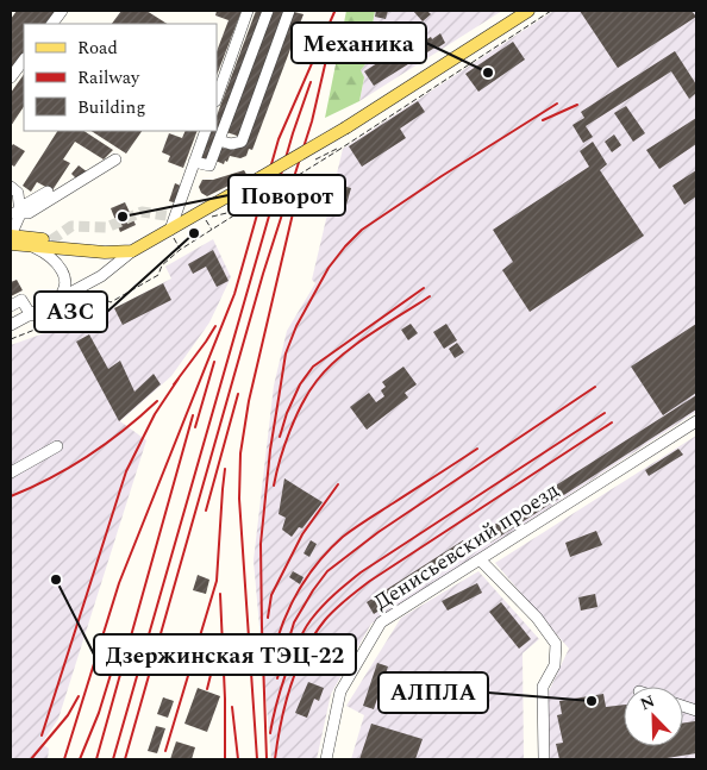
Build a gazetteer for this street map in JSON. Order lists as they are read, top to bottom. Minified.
{"streets":{"street":["Денисьевский проезд"]},"places":["Механика","Поворот","АЗС","Дзержинская ТЭЦ-22","АЛПЛА"],"legend":["Road","Railway","Building"],"north":"top left"}
